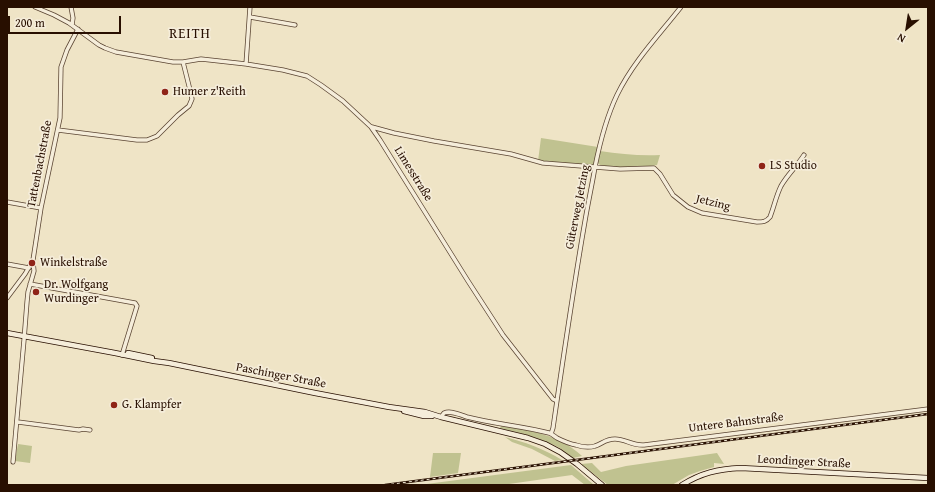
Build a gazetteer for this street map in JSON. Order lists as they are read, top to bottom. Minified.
{"streets":{"street":["Tattenbachstraße","Limesstraße","Jetzing","Güterweg Jetzing","Paschinger Straße","Untere Bahnstraße","Leondinger Straße"]},"crossings":[["Tattenbachstraße","Limesstraße"],["Limesstraße","Güterweg Jetzing"],["Jetzing","Güterweg Jetzing"],["Güterweg Jetzing","Untere Bahnstraße"],["Paschinger Straße","Untere Bahnstraße"]],"districts":["REITH"],"places":["Humer z'Reith","LS Studio","Winkelstraße","Dr. Wolfgang Wurdinger","G. Klampfer"],"scale_bar":"200 m","north":"bottom left"}
